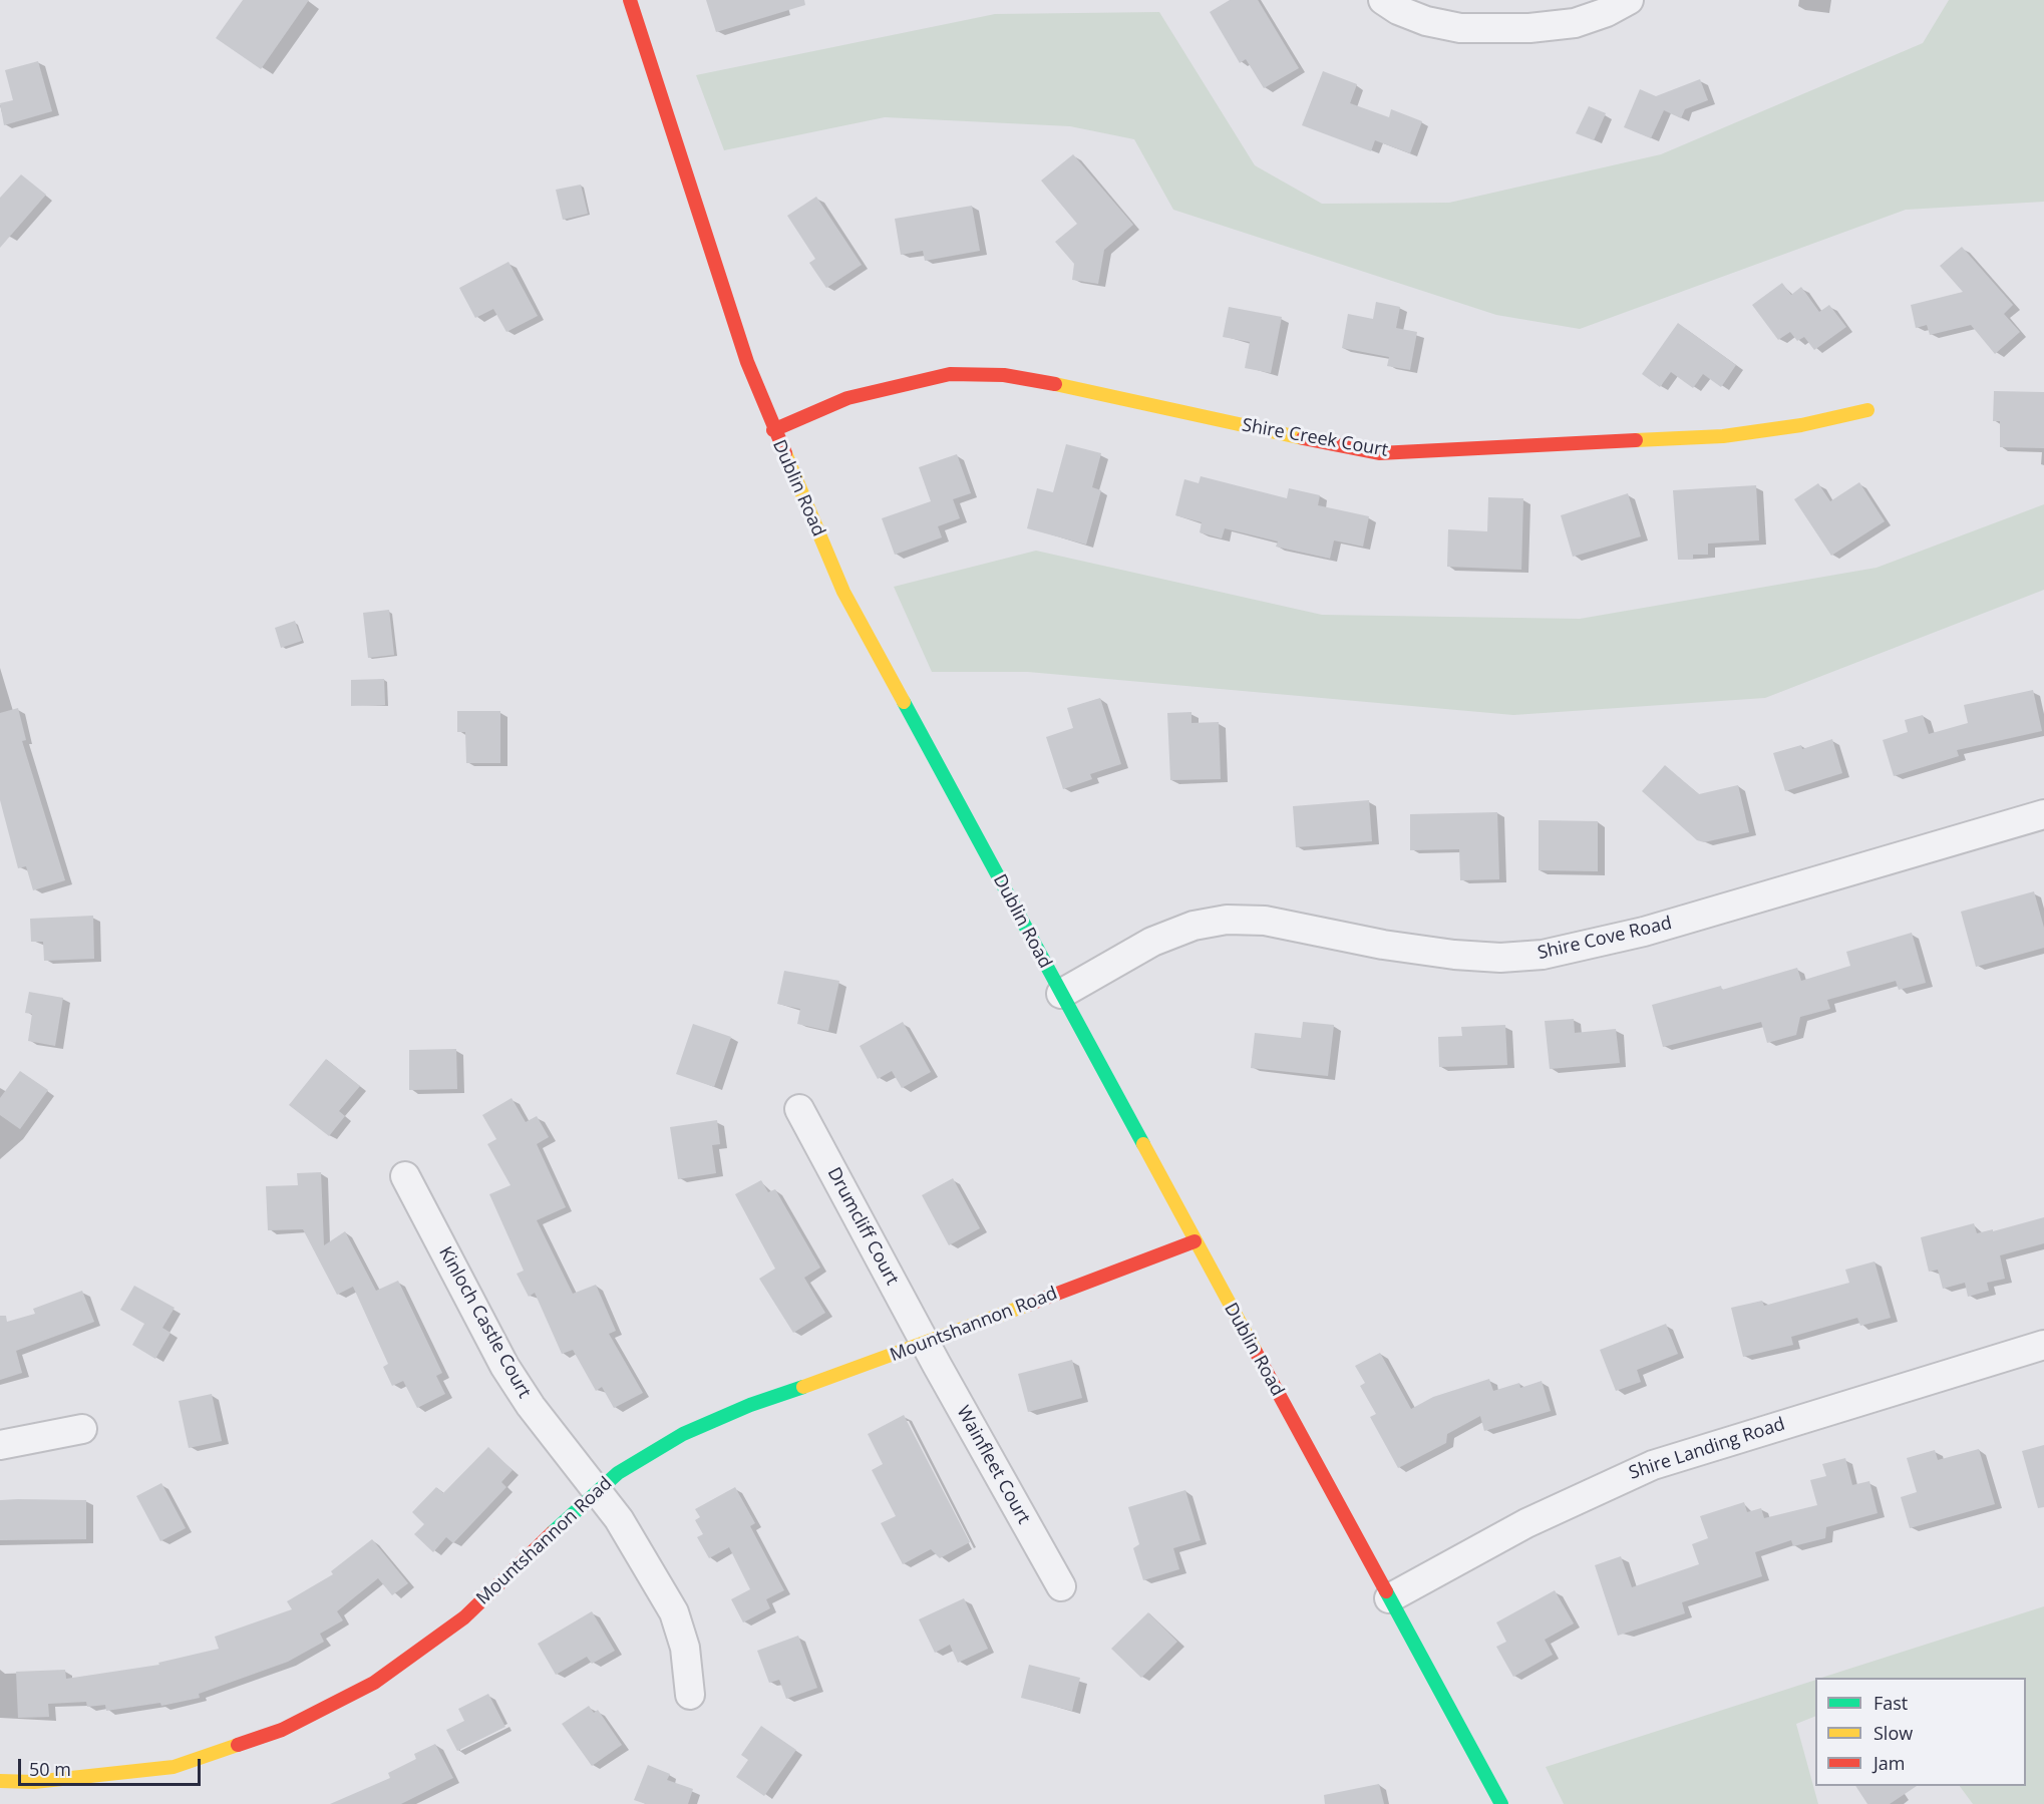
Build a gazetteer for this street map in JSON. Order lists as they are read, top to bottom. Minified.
{"streets":{"street":["Shire Creek Court","Dublin Road","Shire Cove Road","Drumcliff Court","Kinloch Castle Court","Mountshannon Road","Shire Landing Road","Wainfleet Court"]},"crossings":[["Shire Creek Court","Dublin Road"],["Dublin Road","Shire Cove Road"],["Dublin Road","Mountshannon Road"],["Dublin Road","Shire Landing Road"],["Drumcliff Court","Mountshannon Road"],["Drumcliff Court","Wainfleet Court"],["Kinloch Castle Court","Mountshannon Road"],["Mountshannon Road","Wainfleet Court"]],"legend":["Fast","Slow","Jam"],"scale_bar":"50 m"}
